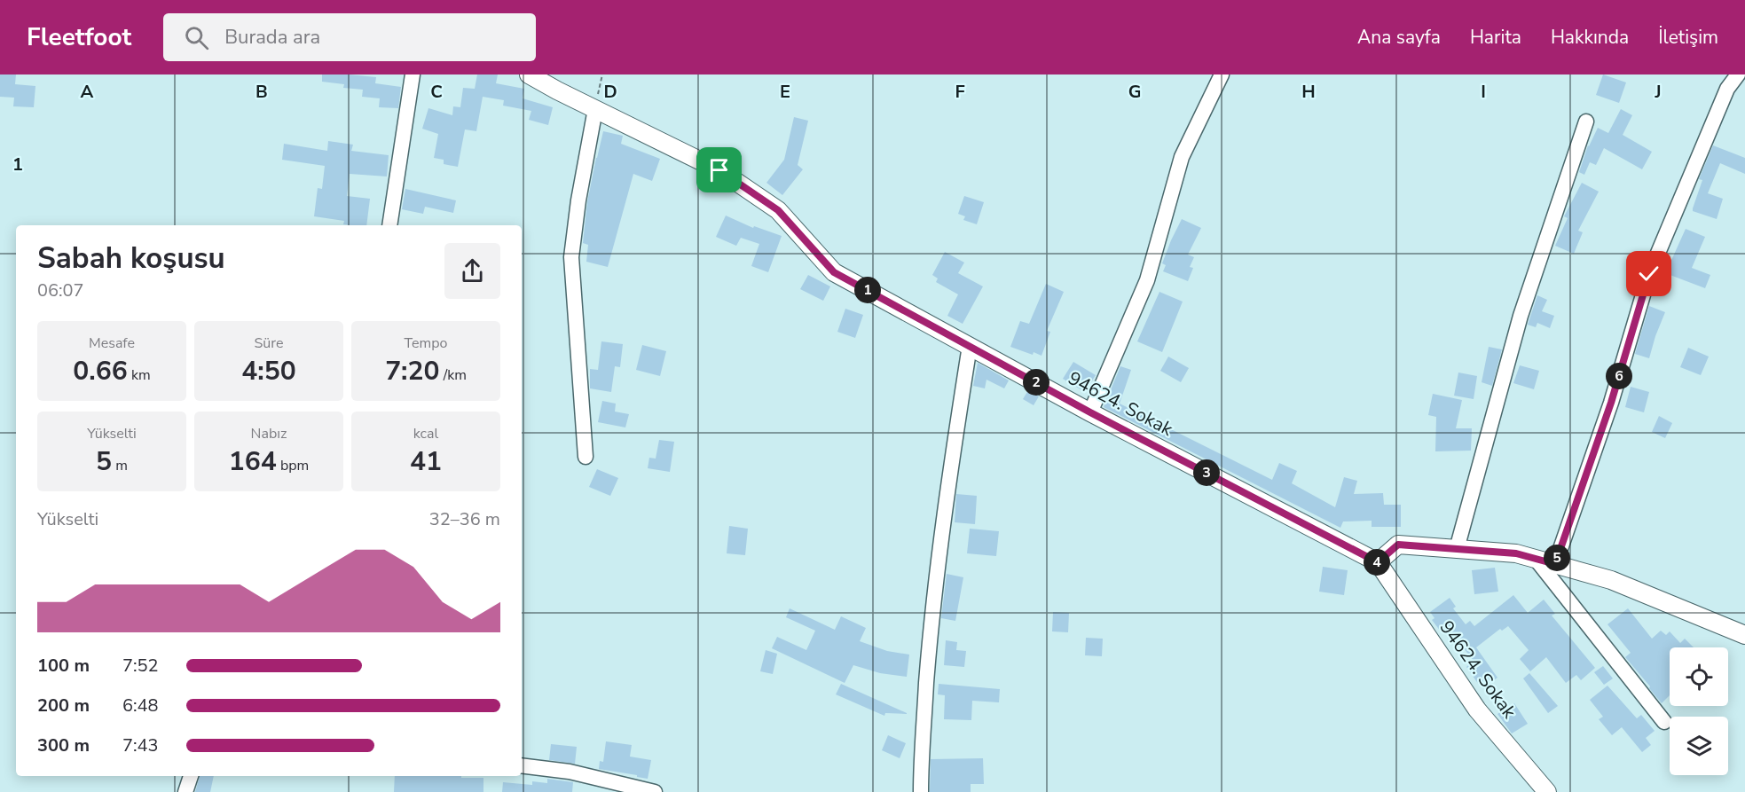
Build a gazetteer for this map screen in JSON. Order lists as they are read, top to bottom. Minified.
{"streets":{"street":["94624. Sokak"]},"page":{"header":"Fleetfoot","search":"Burada ara","nav":["Ana sayfa","Harita","Hakkında","İletişim"],"heading":["Sabah koşusu","06:07"],"pins":["1","6","2","3","5","4"],"stats":[["Mesafe","0.66 km"],["Süre","4:50"],["Tempo","7:20 /km"],["Yükselti","5 m"],["Nabız","164 bpm"],["kcal","41"]],"chart":["Yükselti","32–36 m"],"list":[{"name":"100 m","note":"7:52"},{"name":"200 m","note":"6:48"},{"name":"300 m","note":"7:43"}]},"grid":{"columns":["A","B","C","D","E","F","G","H","I","J"],"rows":["1"]}}
